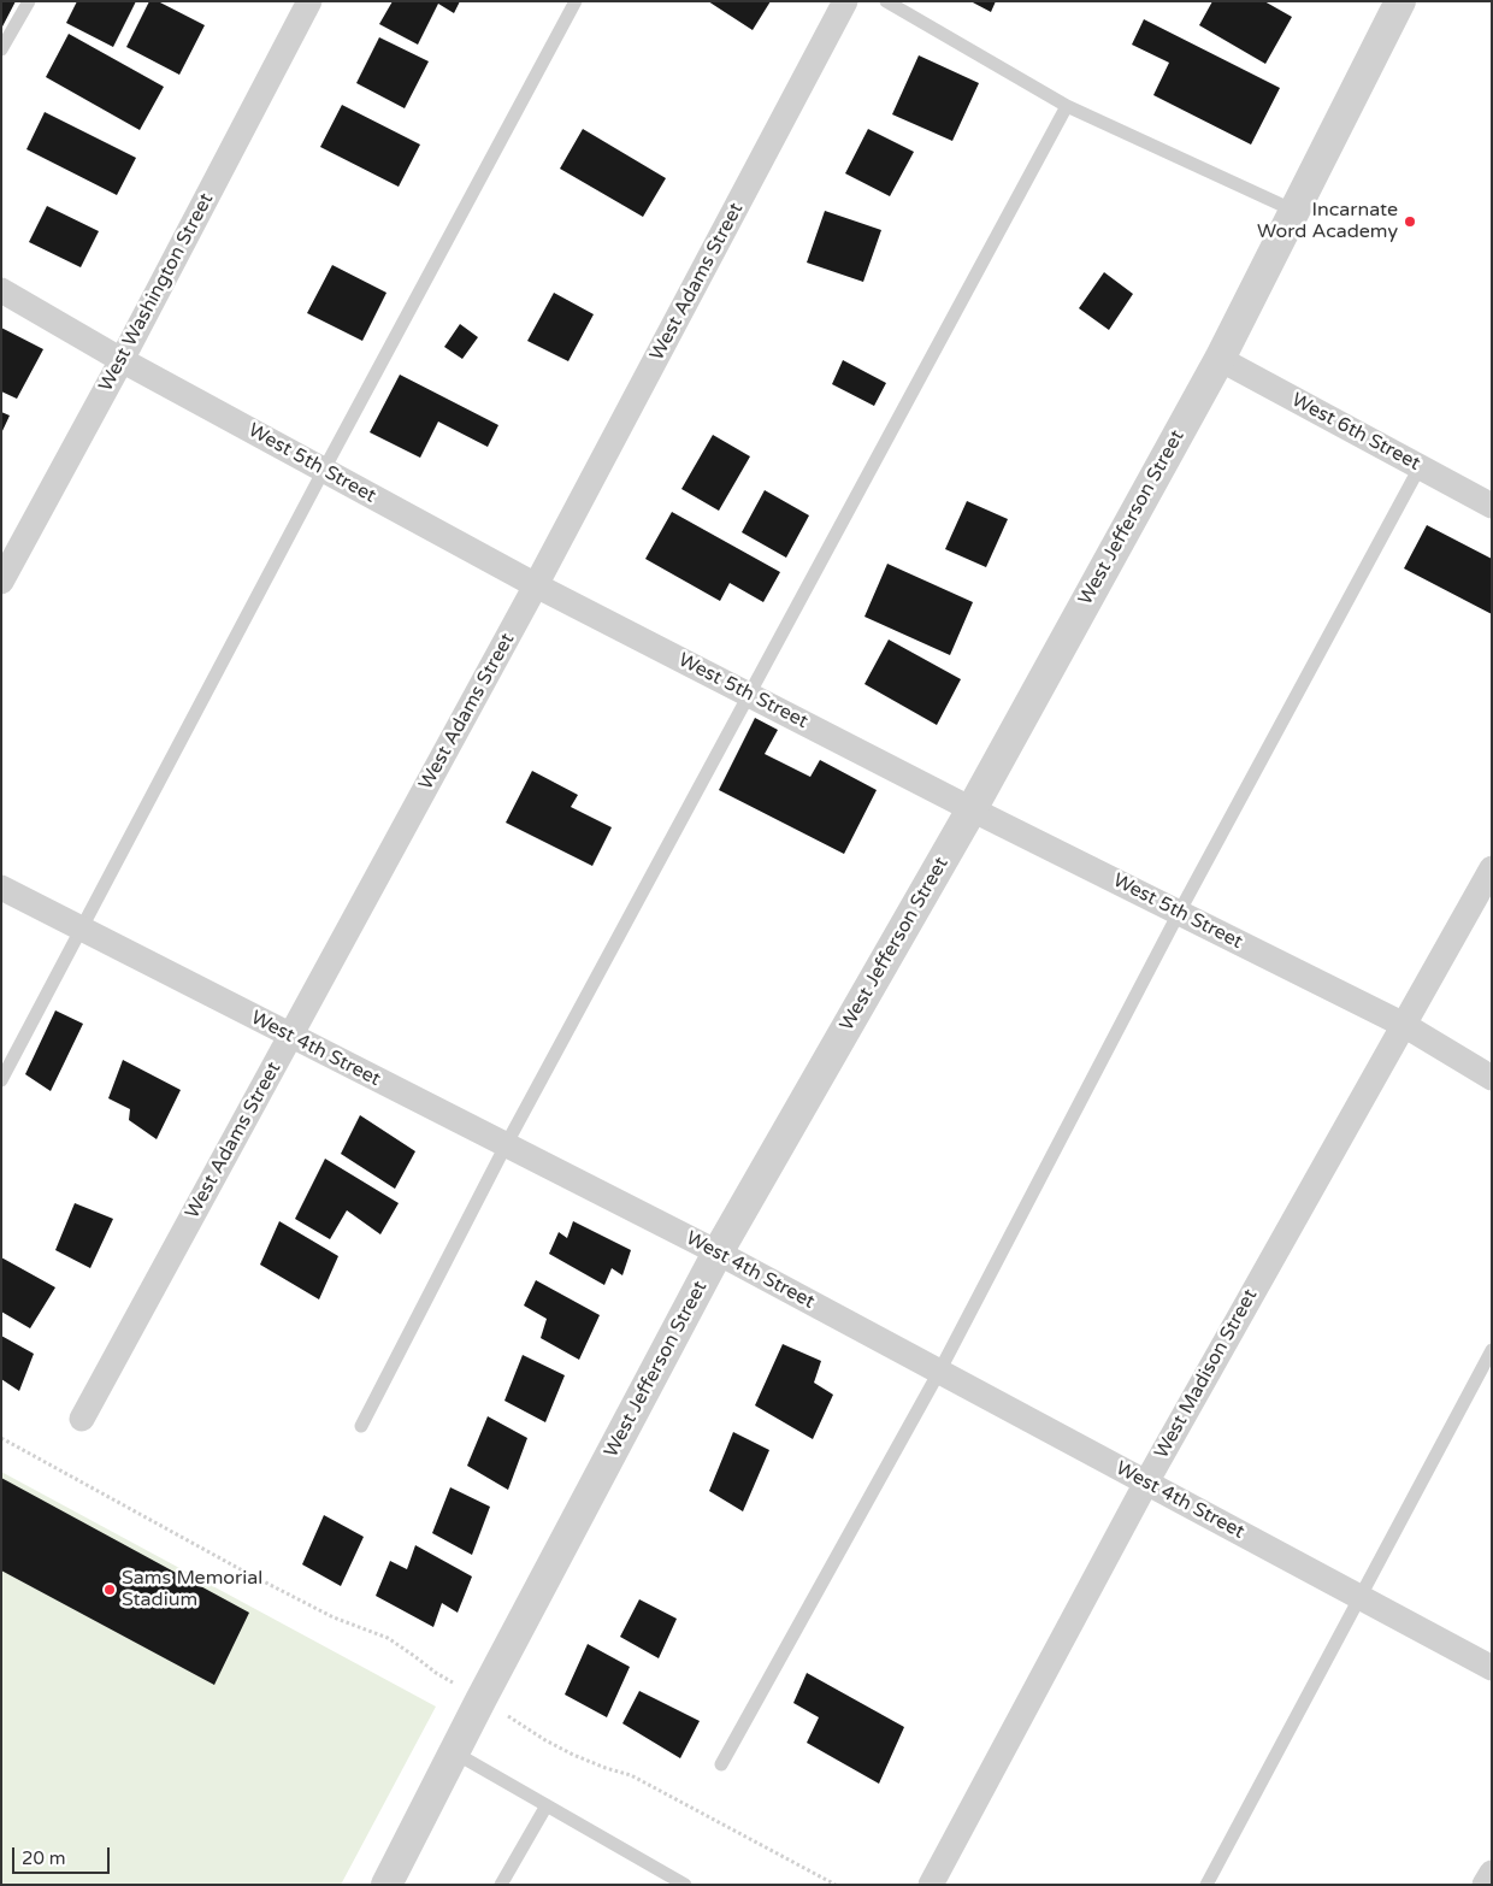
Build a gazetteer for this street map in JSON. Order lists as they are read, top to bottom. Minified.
{"streets":{"street":["West Adams Street","West Washington Street","West 6th Street","West 5th Street","West Jefferson Street","West 4th Street","West Madison Street"]},"crossings":[["West Adams Street","West 5th Street"],["West Adams Street","West 4th Street"],["West Washington Street","West 5th Street"],["West 6th Street","West Jefferson Street"],["West 5th Street","West Jefferson Street"],["West 5th Street","West Madison Street"],["West Jefferson Street","West 4th Street"],["West 4th Street","West Madison Street"]],"places":["Incarnate Word Academy","Sams Memorial Stadium"],"scale_bar":"20 m"}
